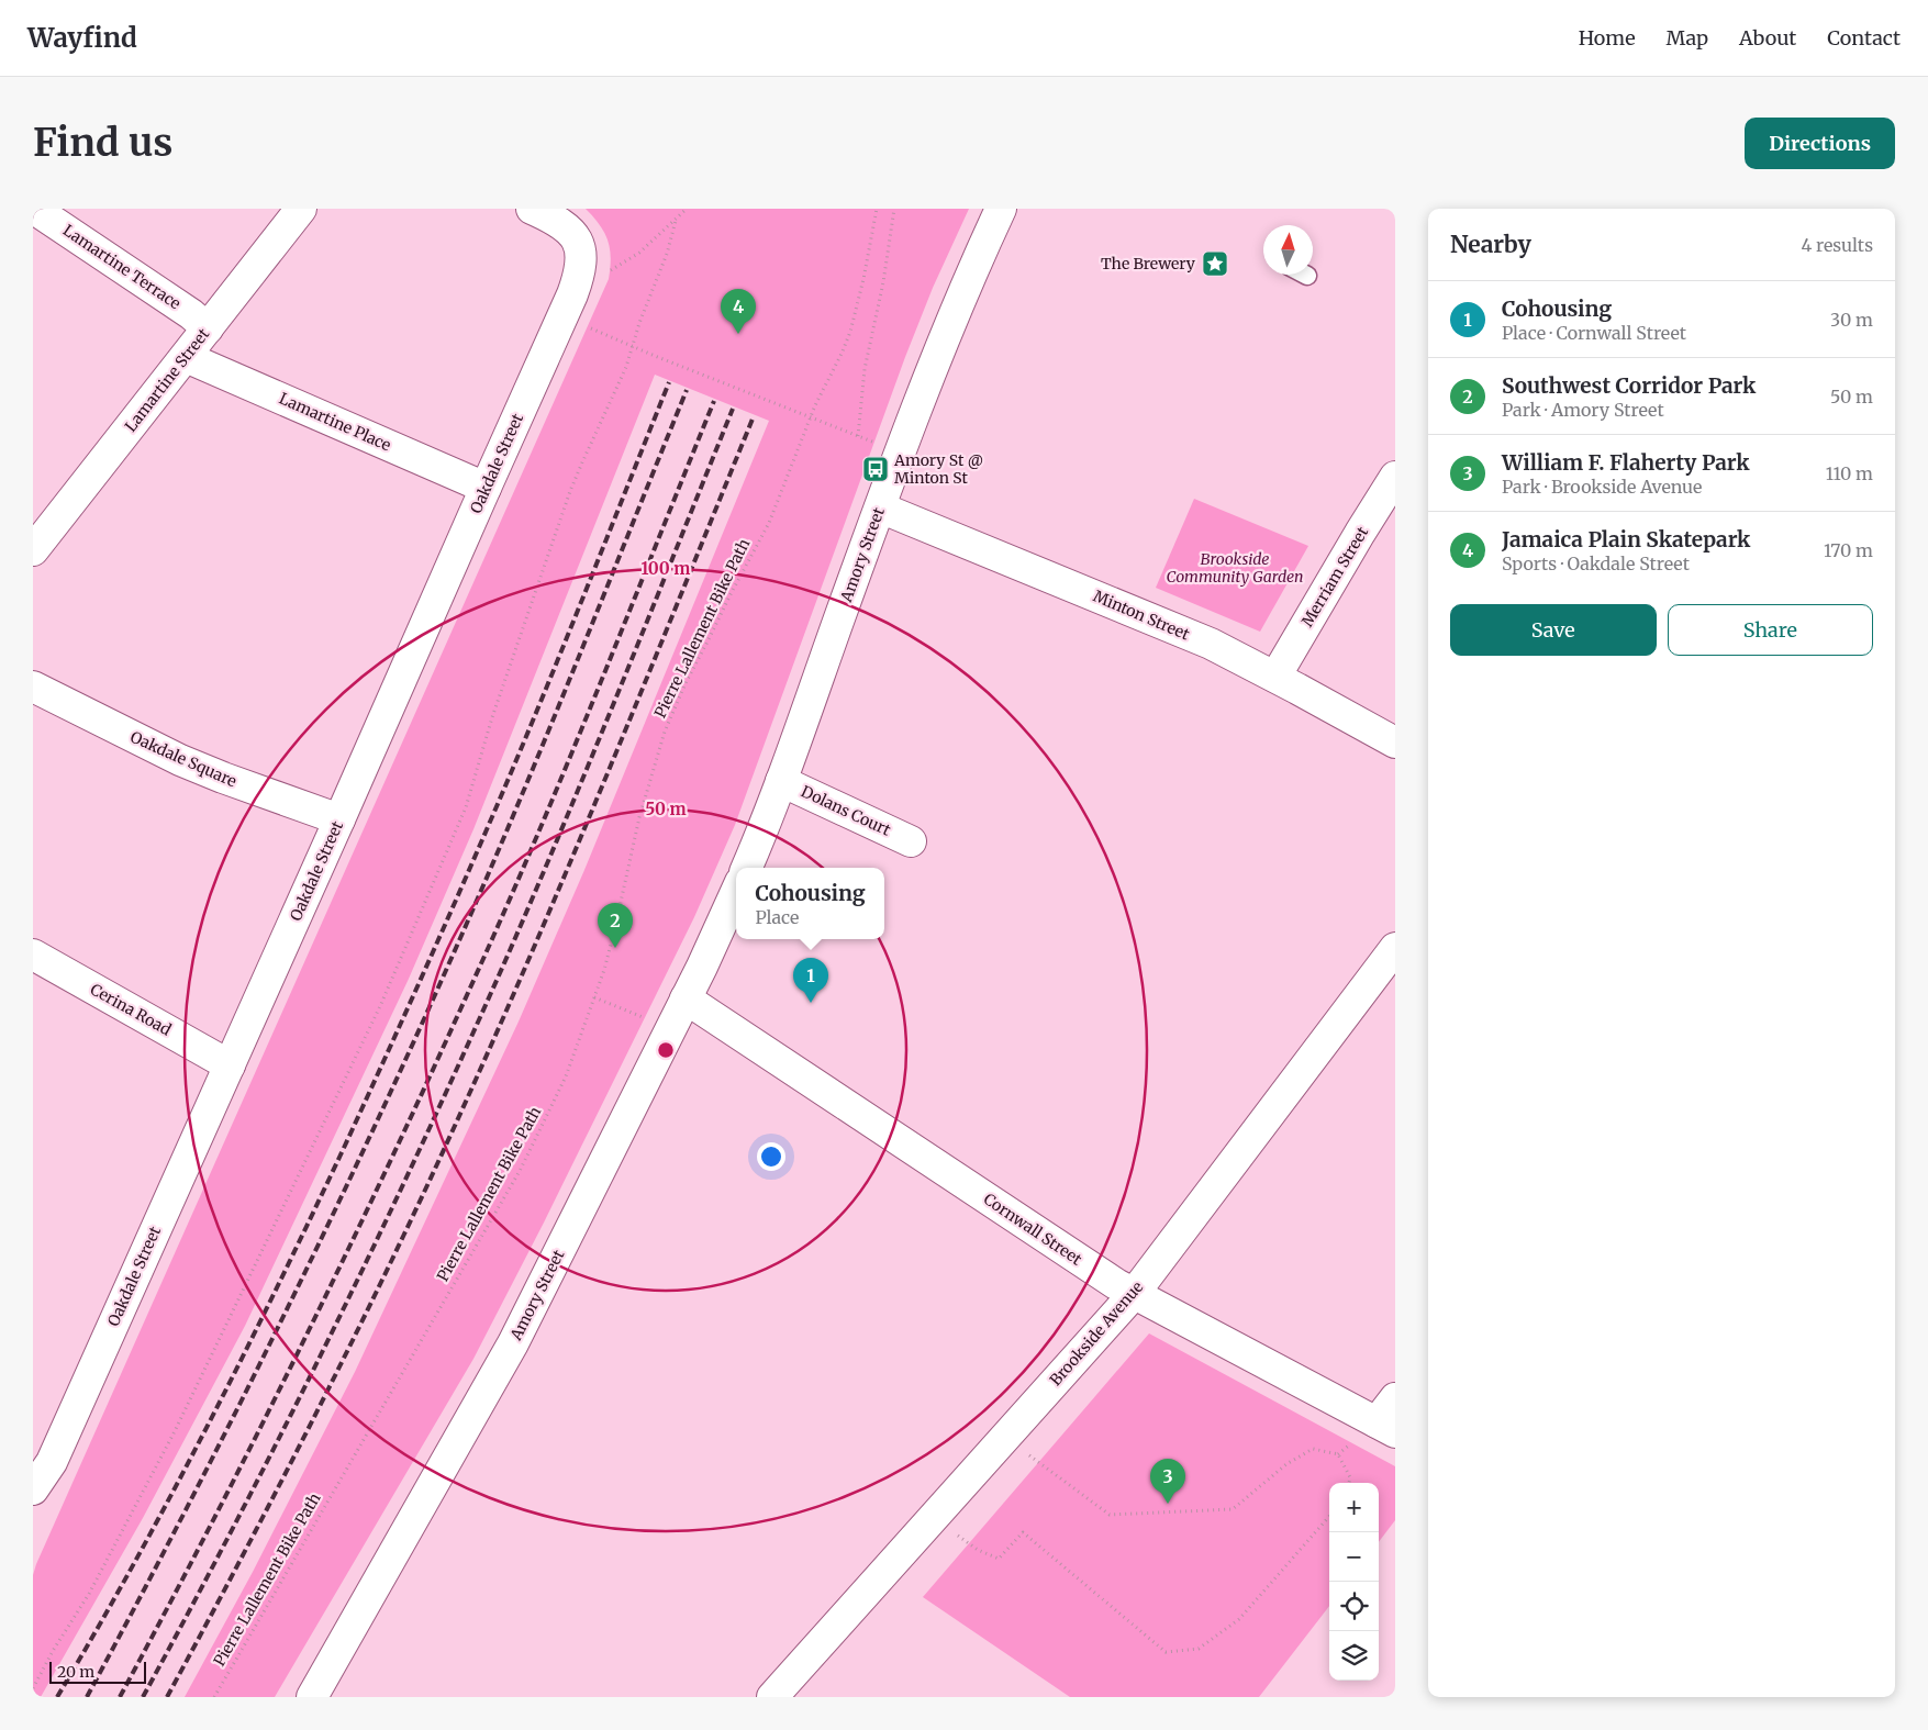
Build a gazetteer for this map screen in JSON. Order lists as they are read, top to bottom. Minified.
{"streets":{"street":["Lamartine Terrace","Lamartine Street","Lamartine Place","Oakdale Street","Amory Street","Merriam Street","Minton Street","Oakdale Square","Dolans Court","Cerina Road","Cornwall Street","Brookside Avenue"],"path":["Pierre Lallement Bike Path"]},"crossings":[["Lamartine Terrace","Lamartine Street"],["Lamartine Street","Lamartine Place"],["Lamartine Place","Oakdale Street"],["Oakdale Street","Oakdale Square"],["Oakdale Street","Cerina Road"],["Amory Street","Minton Street"],["Amory Street","Dolans Court"],["Amory Street","Cornwall Street"],["Merriam Street","Minton Street"],["Cornwall Street","Brookside Avenue"]],"parks":["Brookside Community Garden"],"places":{"place":["The Brewery"],"bus stop":["Amory St @ Minton St"]},"scale_bar":"20 m","north":"top","page":{"header":"Wayfind","nav":["Home","Map","About","Contact"],"buttons":["Directions",["Save","Share"]],"title":"Find us","heading":["Nearby","4 results"],"list":[{"mark":"1","name":"Cohousing","note":"Place · Cornwall Street","value":"30 m"},{"mark":"2","name":"Southwest Corridor Park","note":"Park · Amory Street","value":"50 m"},{"mark":"3","name":"William F. Flaherty Park","note":"Park · Brookside Avenue","value":"110 m"},{"mark":"4","name":"Jamaica Plain Skatepark","note":"Sports · Oakdale Street","value":"170 m"}],"pins":["4","2","1","3"],"popup":["Cohousing","Place"],"map_buttons":["+","−"],"scale":"20 m"},"rings":["100 m","50 m"]}
